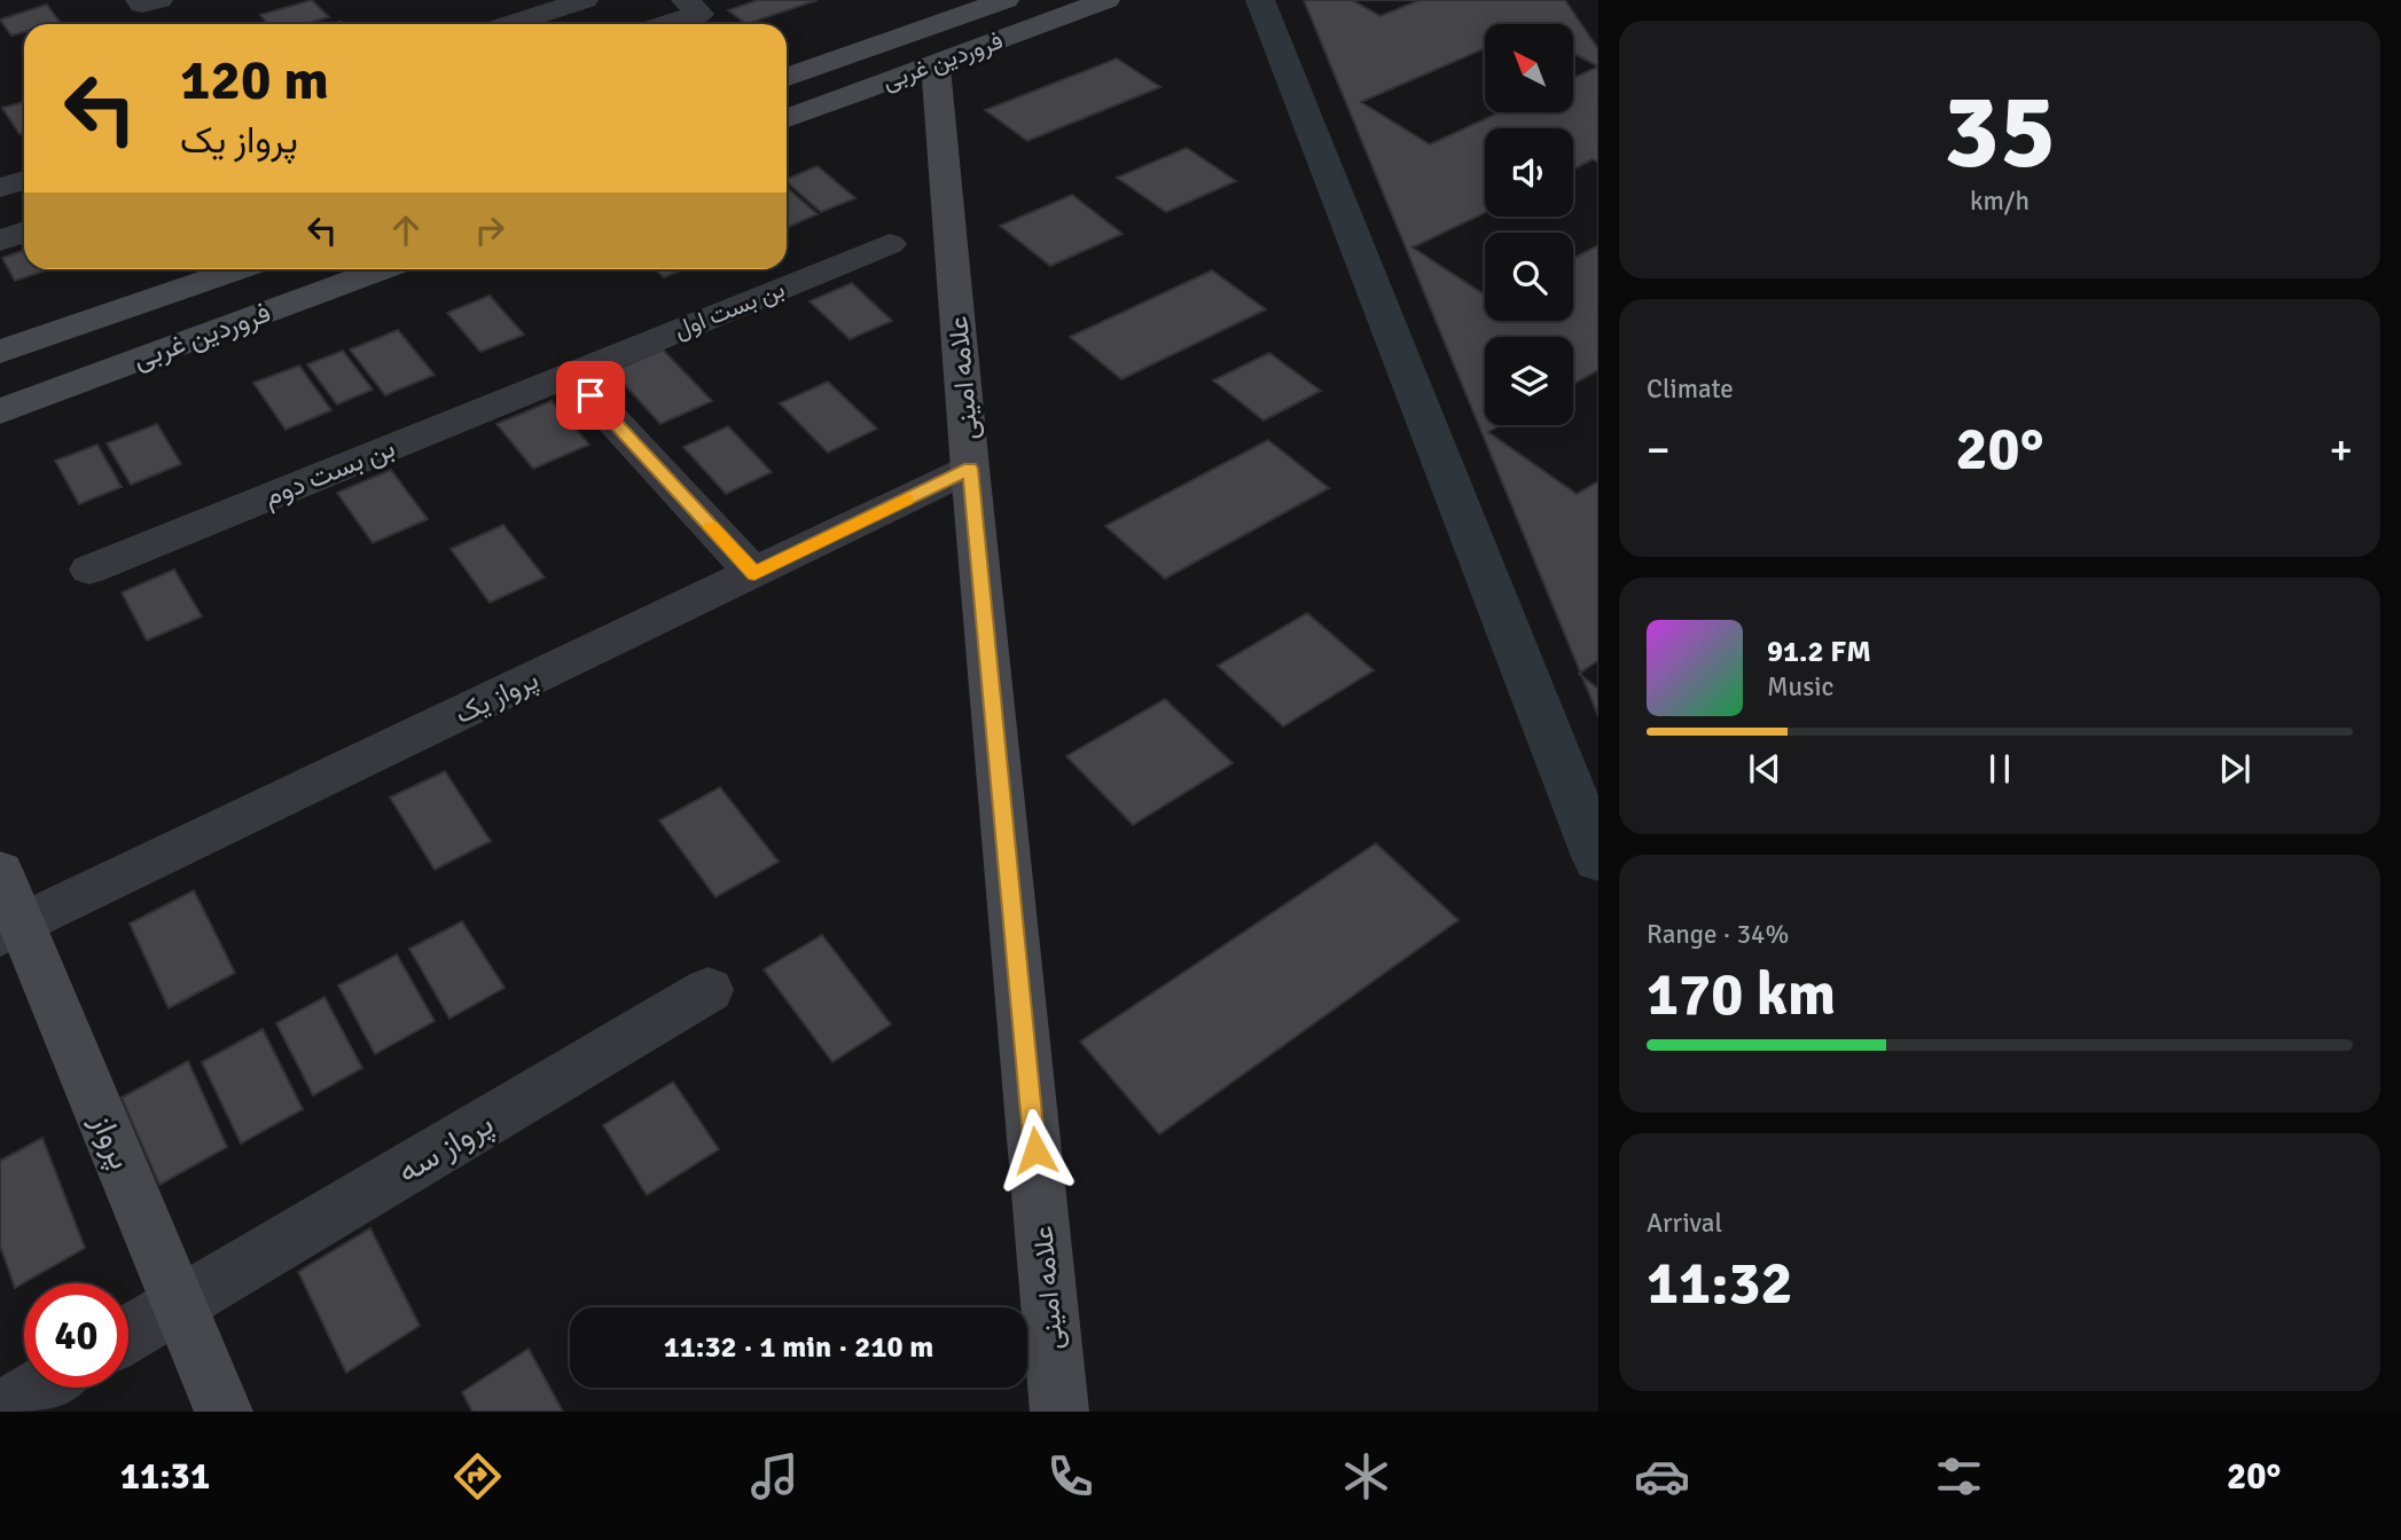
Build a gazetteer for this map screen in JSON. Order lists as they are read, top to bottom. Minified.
{"streets":{"street":["فروردین غربی","بن بست اول","علامه امینی","بن بست دوم","پرواز یک","پرواز","پرواز سه"]},"crossings":[["فروردین غربی","علامه امینی"],["بن بست اول","بن بست دوم"],["علامه امینی","پرواز یک"],["پرواز یک","پرواز"],["پرواز","پرواز سه"]],"north":"top left","page":{"tile":[["35","km/h"],"Climate",["Range · 34%","170 km"],["Arrival","11:32"]],"turn":["120 m","پرواز یک"],"heat":["−","20°","+"],"song":["91.2 FM","Music"],"limit":"40","trip":"11:32 · 1 min · 210 m","tabs":["11:31","20°"]}}
